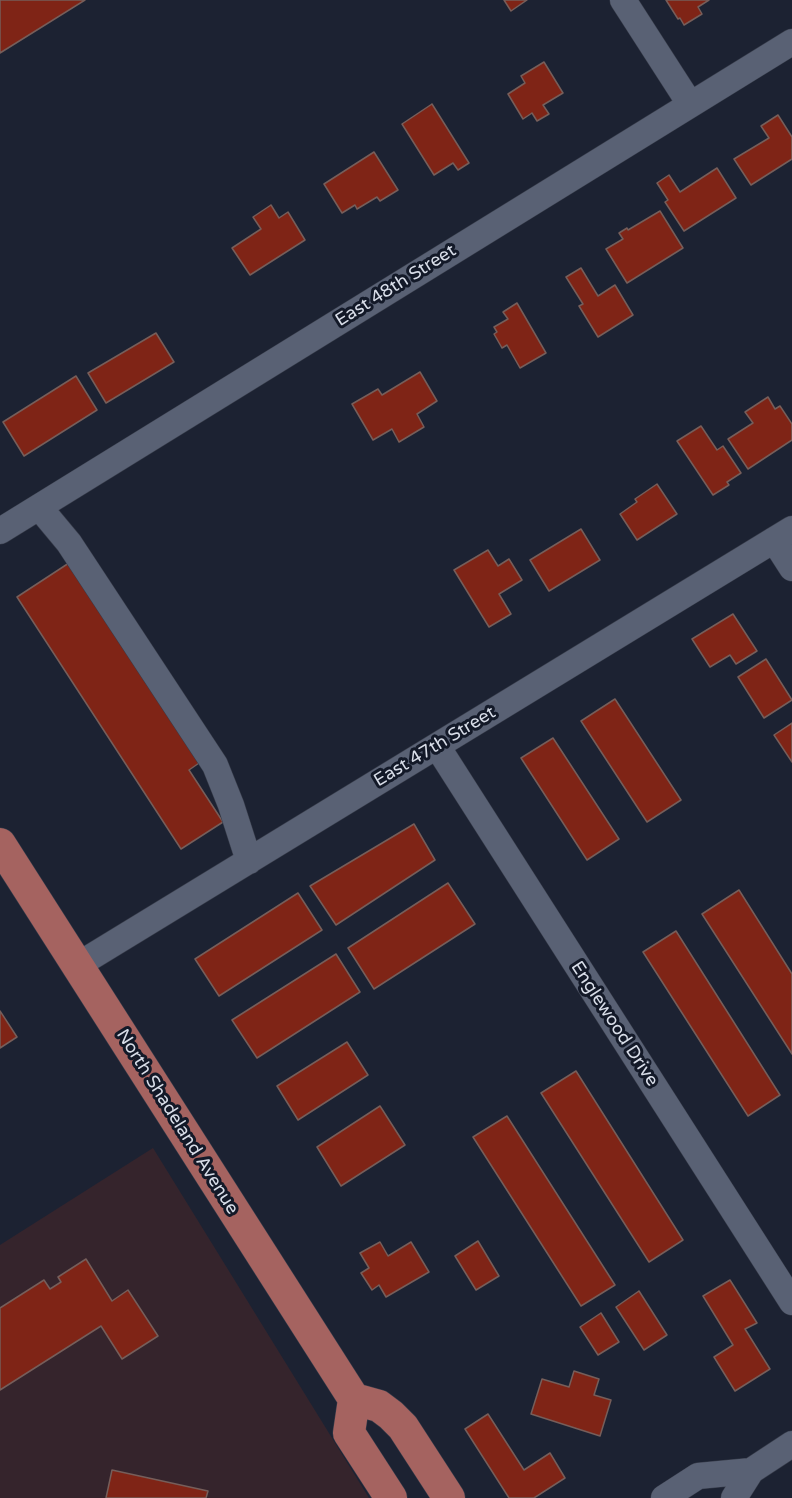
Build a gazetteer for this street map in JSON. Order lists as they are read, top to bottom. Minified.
{"streets":{"main road":["North Shadeland Avenue"],"street":["East 48th Street","East 47th Street","Englewood Drive"]},"crossings":[["East 47th Street","Englewood Drive"],["East 47th Street","North Shadeland Avenue"]]}
